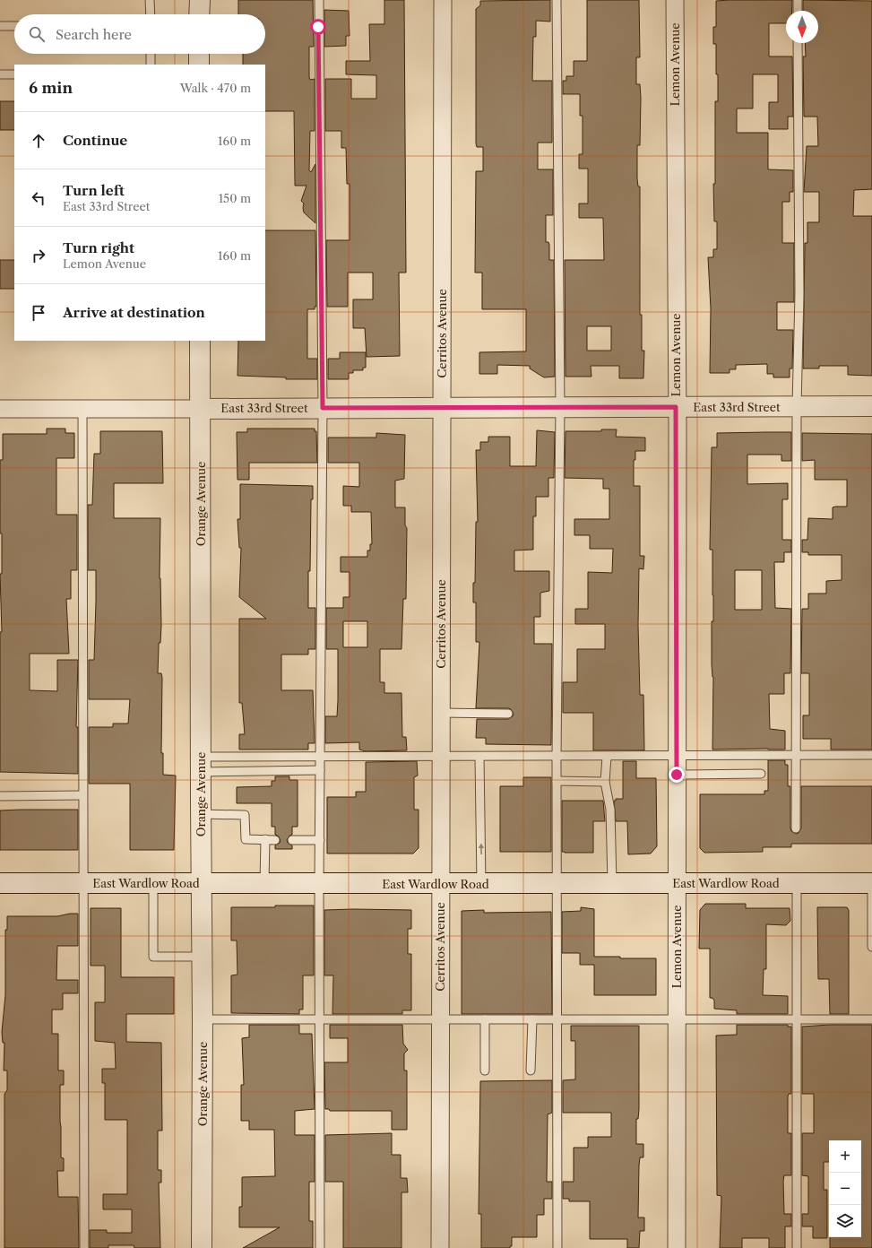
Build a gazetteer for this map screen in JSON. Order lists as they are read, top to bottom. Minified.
{"streets":{"street":["Lemon Avenue","Cerritos Avenue","East 33rd Street","Orange Avenue","East Wardlow Road"]},"crossings":[["Lemon Avenue","East 33rd Street"],["Lemon Avenue","East Wardlow Road"],["Cerritos Avenue","East 33rd Street"],["Cerritos Avenue","East Wardlow Road"],["East 33rd Street","Orange Avenue"],["Orange Avenue","East Wardlow Road"]],"north":"bottom","page":{"search":"Search here","heading":["6 min","Walk · 470 m"],"list":[["Continue","160 m"],["Turn left","East 33rd Street","150 m"],["Turn right","Lemon Avenue","160 m"],"Arrive at destination"],"map_buttons":["+","−"]}}
